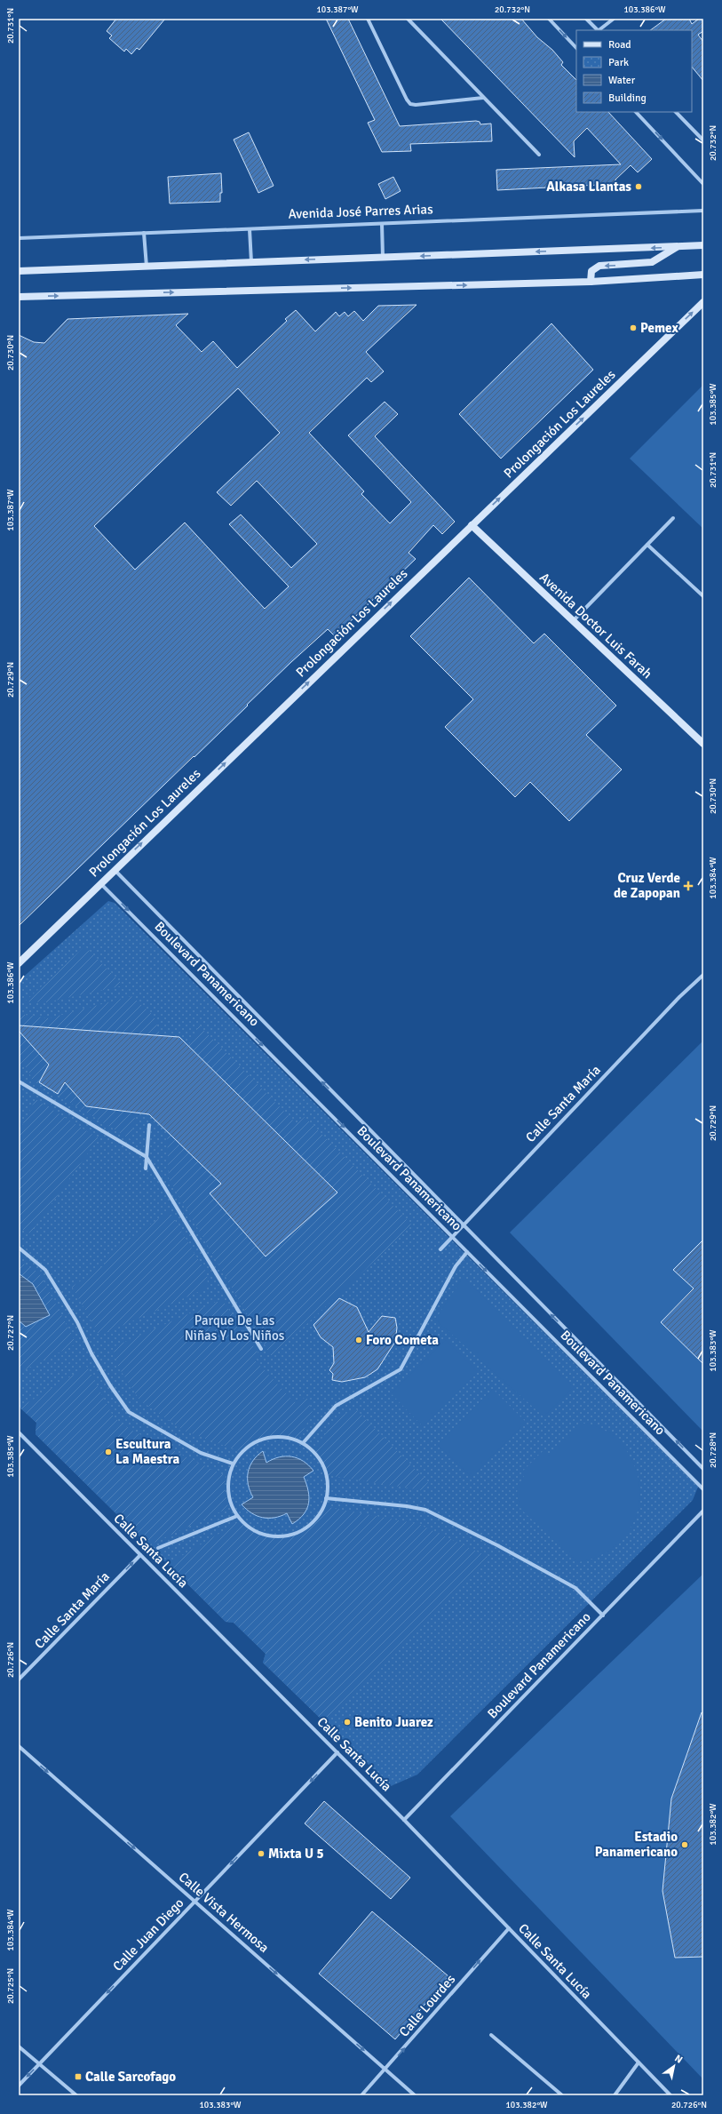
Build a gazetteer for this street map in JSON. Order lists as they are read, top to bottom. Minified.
{"streets":{"main road":["Prolongación Los Laureles","Avenida Doctor Luis Farah"],"street":["Avenida José Parres Arias","Boulevard Panamericano","Calle Santa María","Calle Santa Lucía","Calle Vista Hermosa","Calle Juan Diego","Calle Lourdes"]},"crossings":[["Prolongación Los Laureles","Avenida Doctor Luis Farah"],["Prolongación Los Laureles","Boulevard Panamericano"],["Boulevard Panamericano","Calle Santa María"],["Boulevard Panamericano","Calle Santa Lucía"],["Calle Santa María","Calle Santa Lucía"],["Calle Santa Lucía","Calle Juan Diego"],["Calle Santa Lucía","Calle Lourdes"],["Calle Vista Hermosa","Calle Juan Diego"],["Calle Vista Hermosa","Calle Lourdes"]],"one_way":["Prolongación Los Laureles","Calle Vista Hermosa","Calle Juan Diego","Calle Lourdes"],"parks":["Parque De Las Niñas Y Los Niños"],"places":{"other":["Alkasa Llantas","Pemex","Foro Cometa","Escultura La Maestra","Benito Juarez","Estadio Panamericano","Mixta U 5"],"health":["Cruz Verde de Zapopan"],"transit":["Calle Sarcofago"]},"legend":["Road","Park","Water","Building"],"north":"top right","coordinates":["103.387°W","20.732°N","103.386°W","20.731°N","20.730°N","103.385°W","20.729°N","103.384°W","20.727°N","103.383°W","20.728°N","20.726°N","103.382°W","20.725°N"]}
